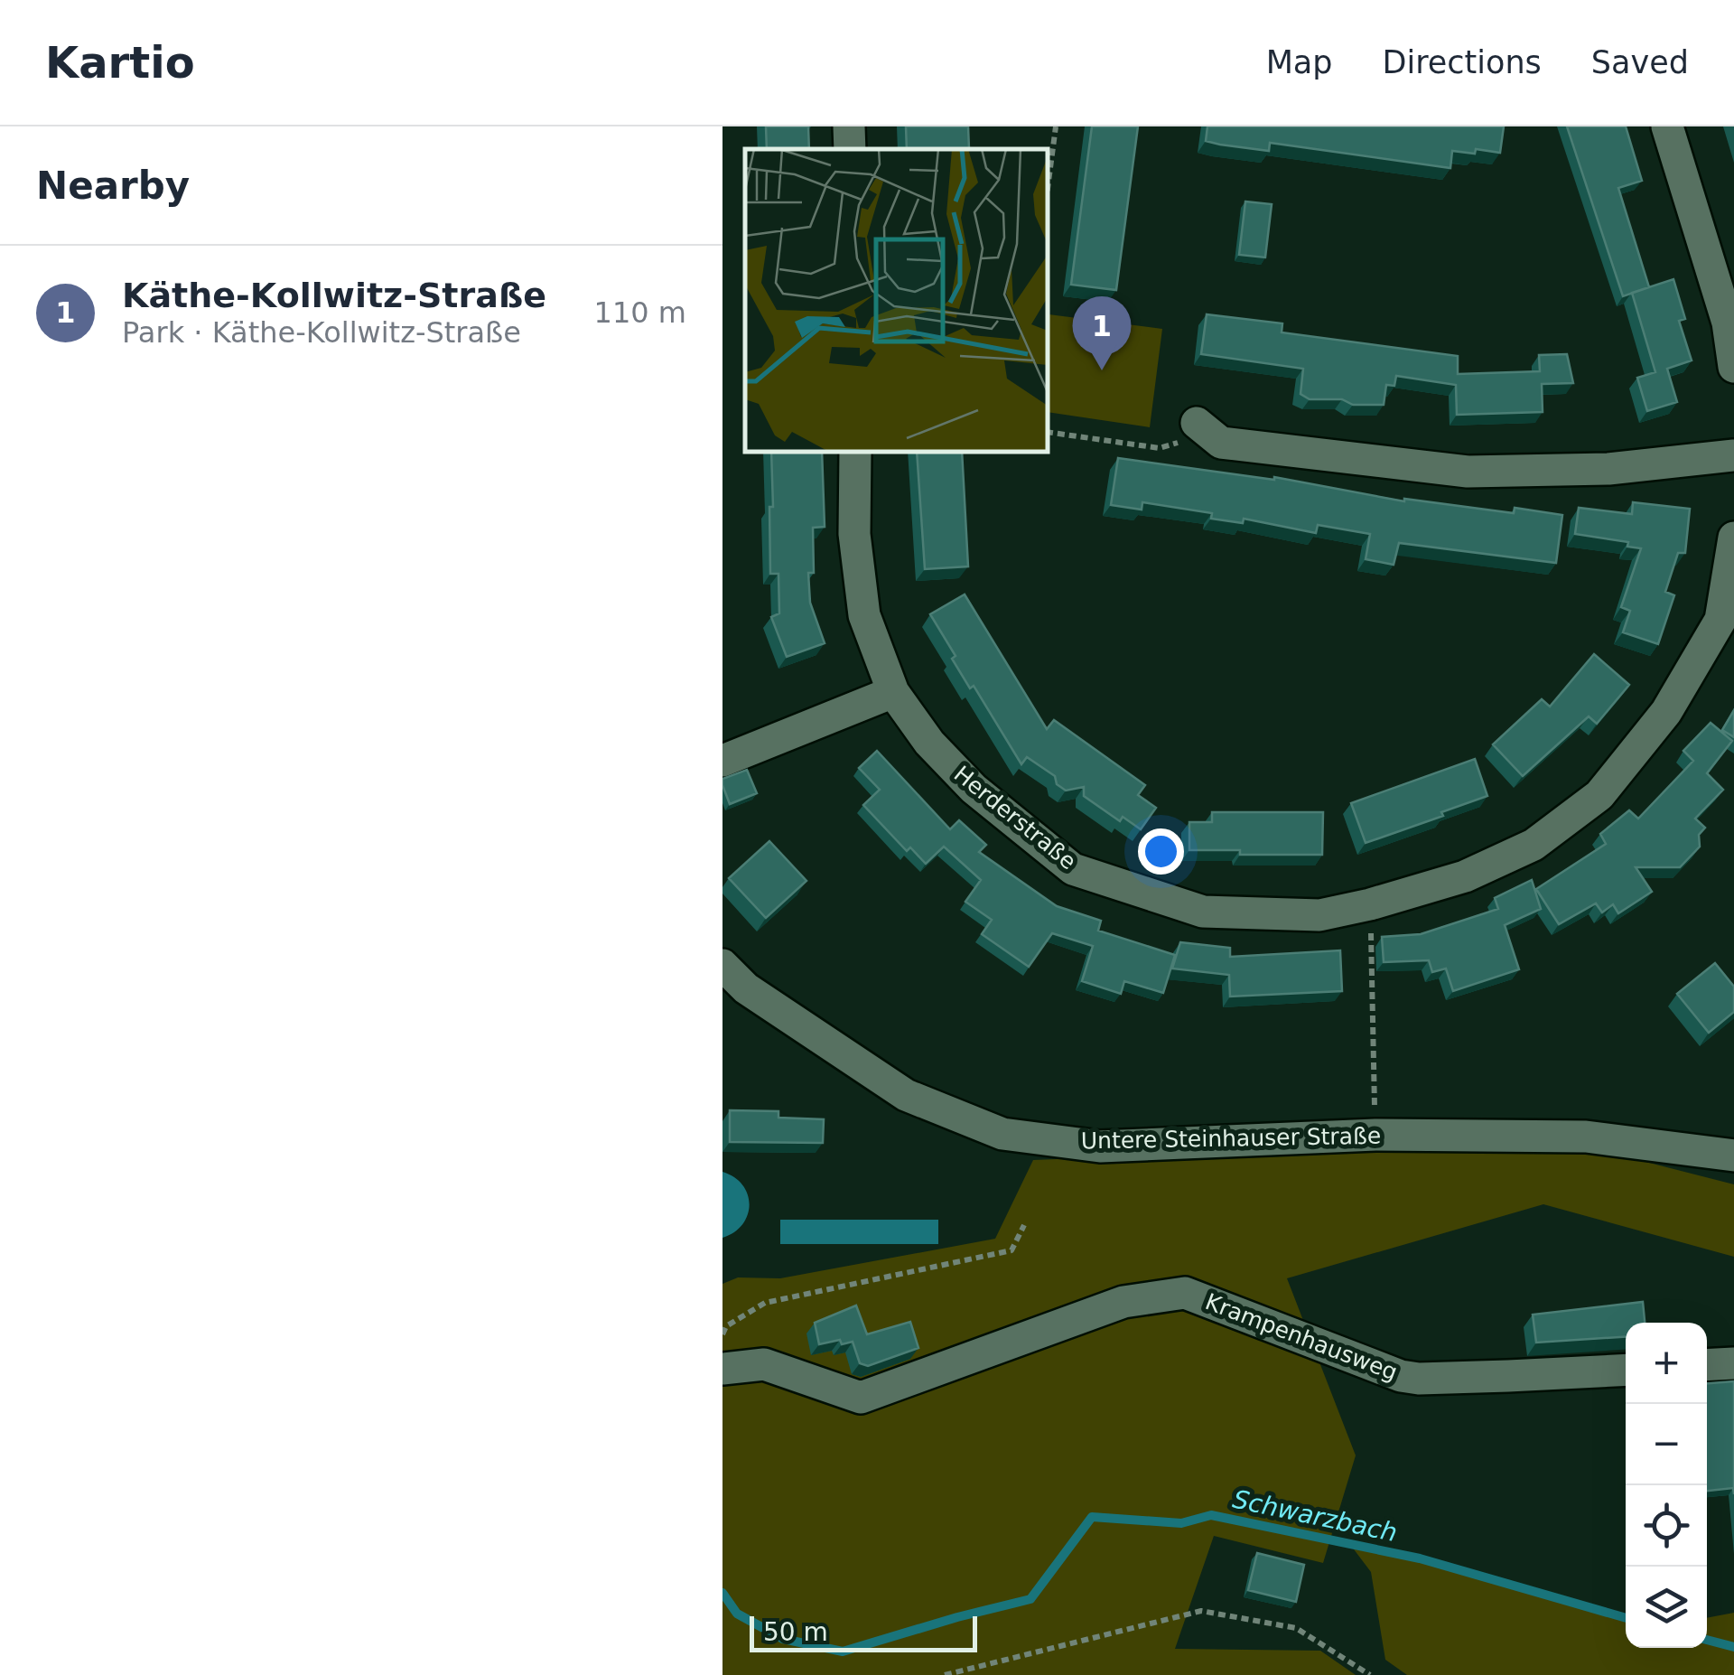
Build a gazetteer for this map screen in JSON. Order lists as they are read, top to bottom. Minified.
{"streets":{"street":["Herderstraße","Untere Steinhauser Straße","Krampenhausweg"]},"water":["Schwarzbach"],"scale_bar":"50 m","page":{"header":"Kartio","nav":["Map","Directions","Saved"],"heading":"Nearby","list":[{"mark":"1","name":"Käthe-Kollwitz-Straße","note":"Park · Käthe-Kollwitz-Straße","value":"110 m"}],"pins":"1","map_buttons":["+","−"],"scale":"50 m"}}
